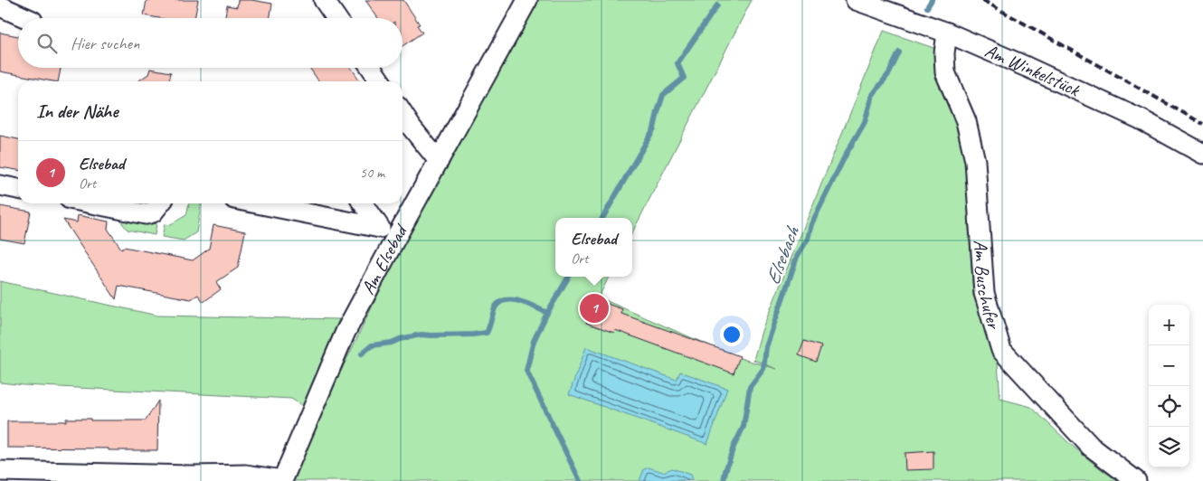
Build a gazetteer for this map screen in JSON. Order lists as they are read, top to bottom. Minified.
{"streets":{"street":["Am Winkelstück","Am Elsebad","Am Buschufer"]},"crossings":[["Am Winkelstück","Am Buschufer"]],"water":["Elsebach"],"page":{"search":"Hier suchen","heading":"In der Nähe","list":[{"mark":"1","name":"Elsebad","note":"Ort","value":"50 m"}],"popup":["Elsebad","Ort"],"pins":"1","map_buttons":["+","−"]}}
